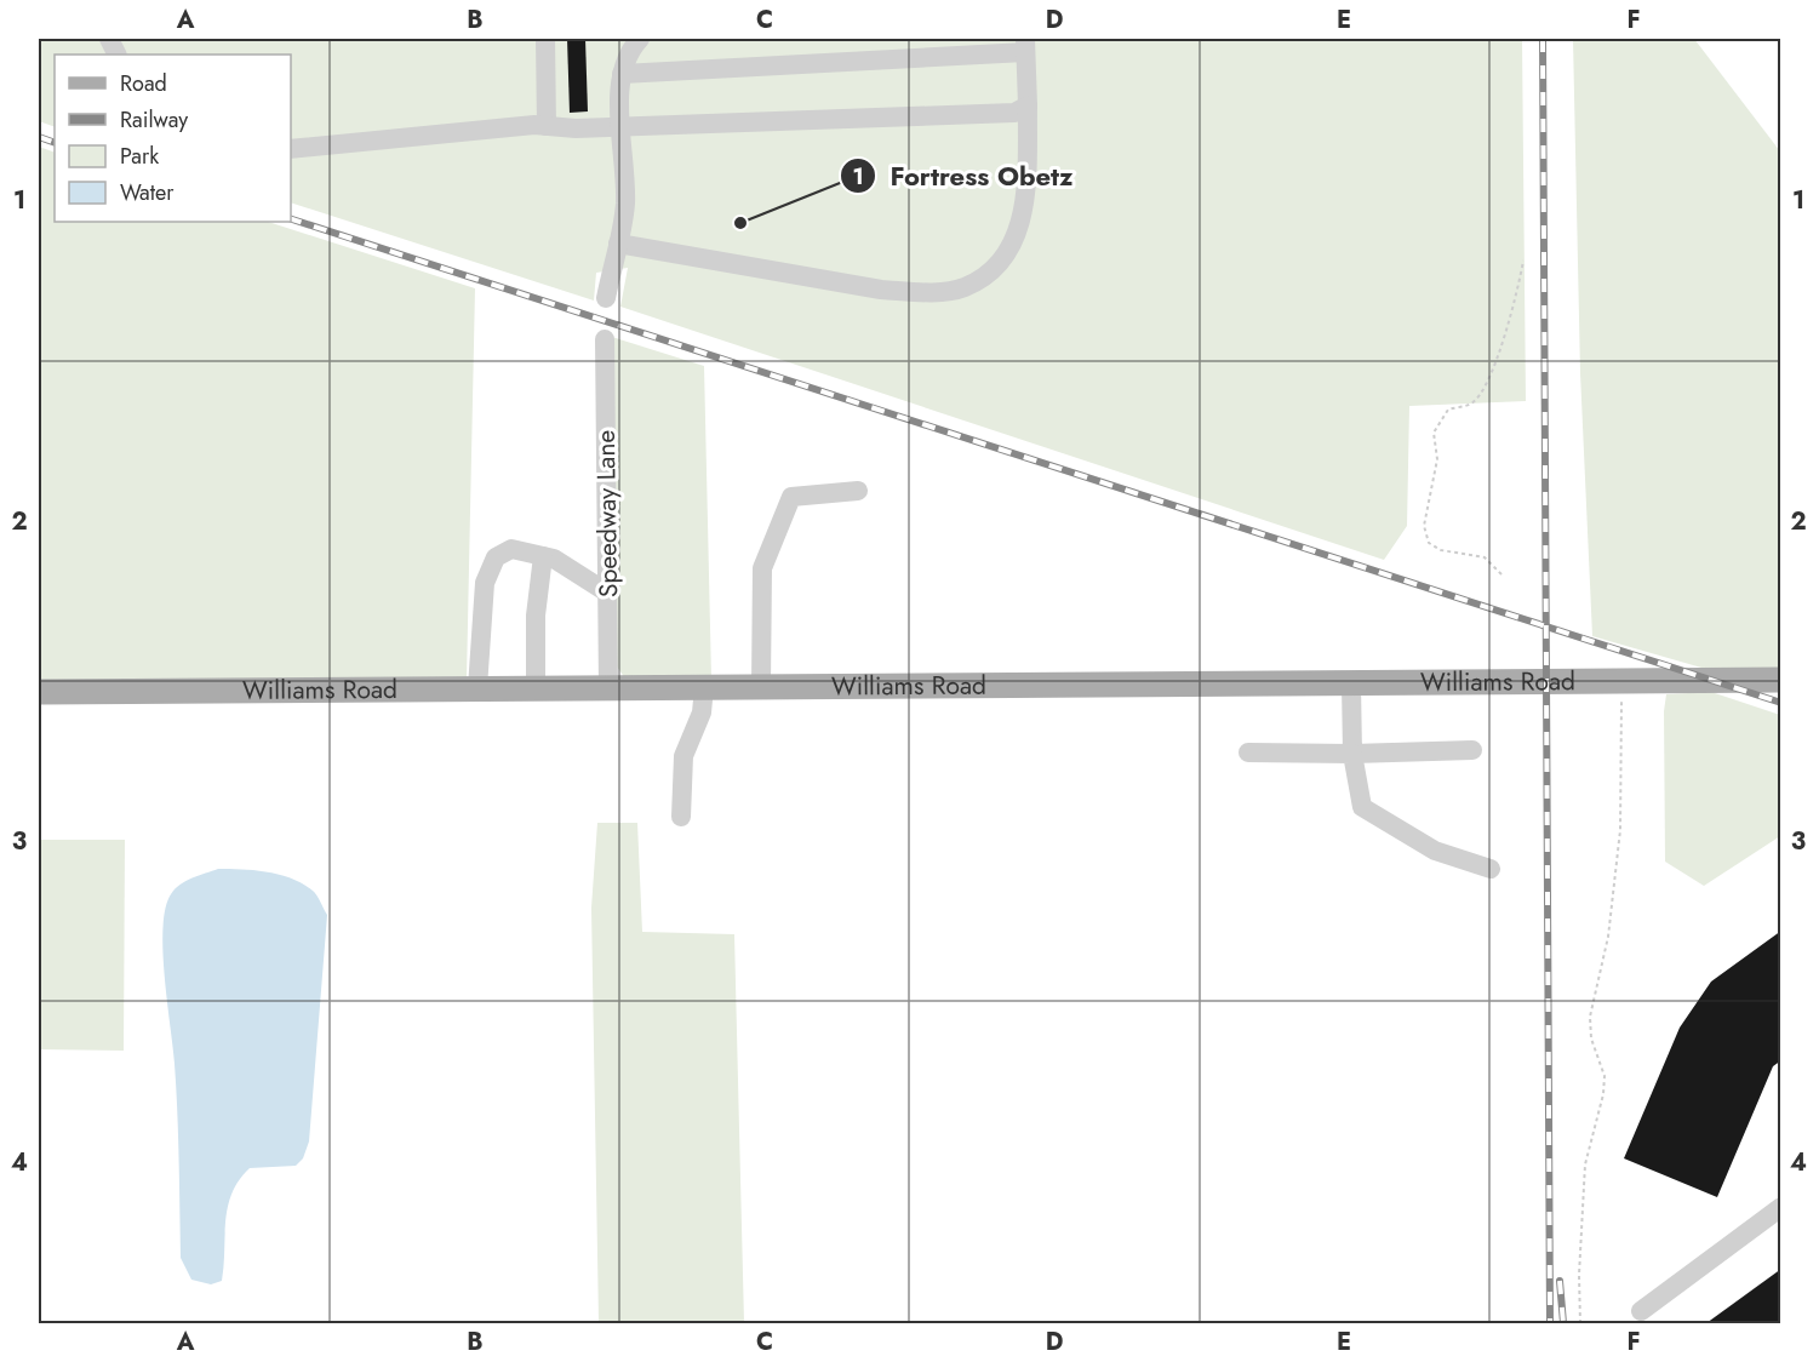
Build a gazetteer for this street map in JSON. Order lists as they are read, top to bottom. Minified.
{"streets":{"main road":["Williams Road"],"lane":["Speedway Lane"]},"crossings":[["Speedway Lane","Williams Road"]],"places":["Fortress Obetz"],"legend":["Road","Railway","Park","Water"],"grid":{"columns":["A","B","C","D","E","F"],"rows":["1","2","3","4"]}}
